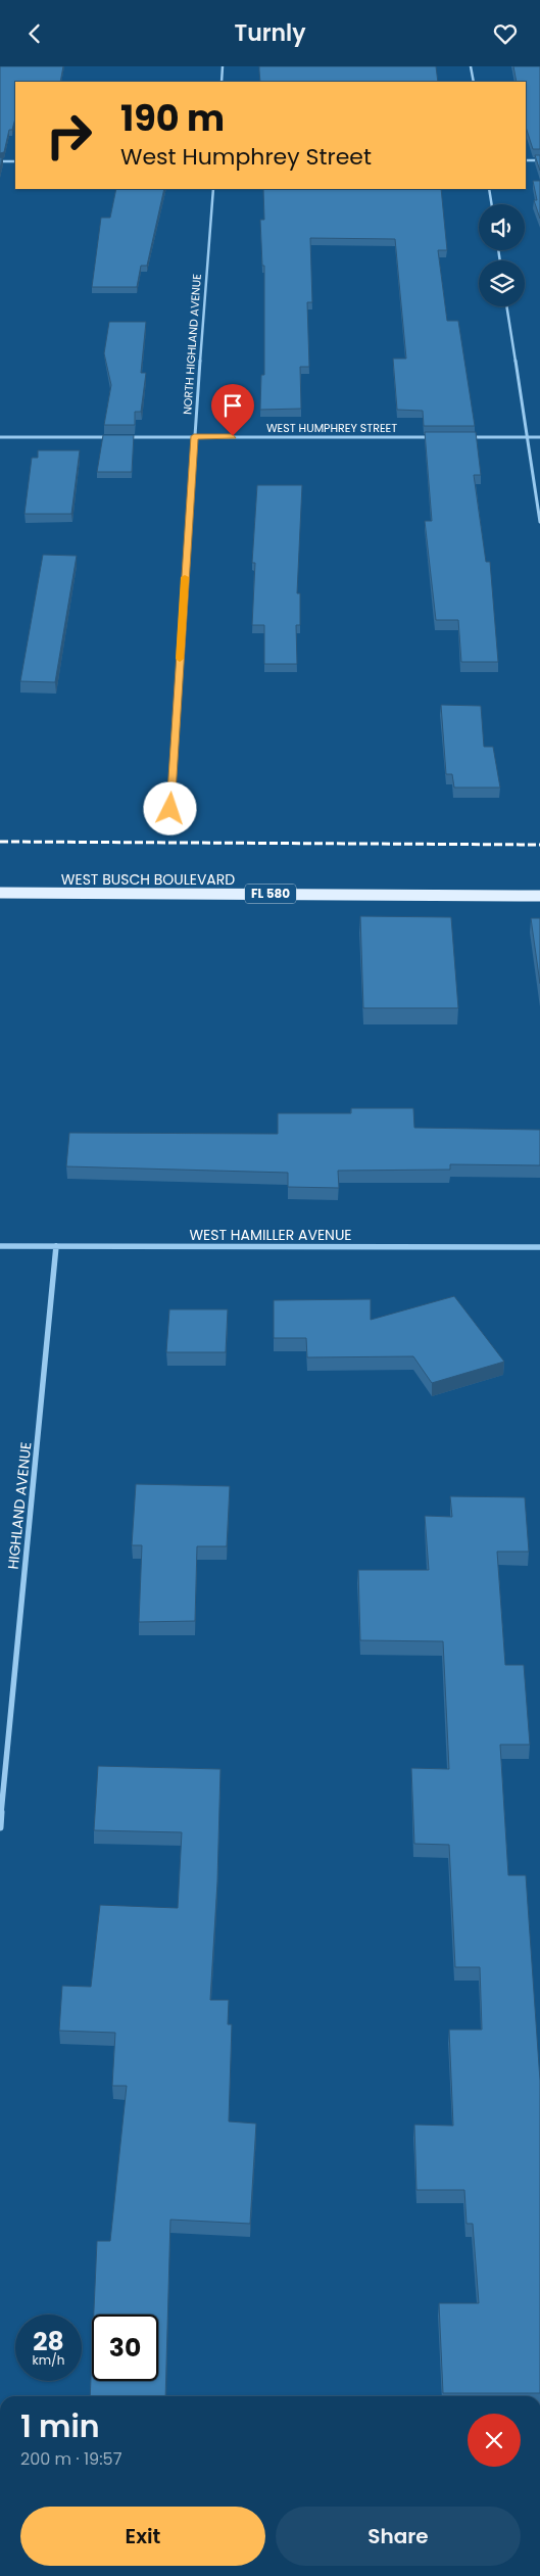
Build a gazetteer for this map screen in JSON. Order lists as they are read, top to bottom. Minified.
{"streets":{"main road":["WEST BUSCH BOULEVARD","FL 580"],"street":["NORTH HIGHLAND AVENUE","WEST HUMPHREY STREET","WEST HAMILLER AVENUE","HIGHLAND AVENUE"]},"crossings":[["NORTH HIGHLAND AVENUE","WEST HUMPHREY STREET"],["WEST HAMILLER AVENUE","HIGHLAND AVENUE"]],"page":{"header":"Turnly","turn":["190 m","West Humphrey Street"],"speed":"28 km/h","limit":"30","heading":["1 min","200 m · 19:57"],"buttons":["Exit","Share"]}}
